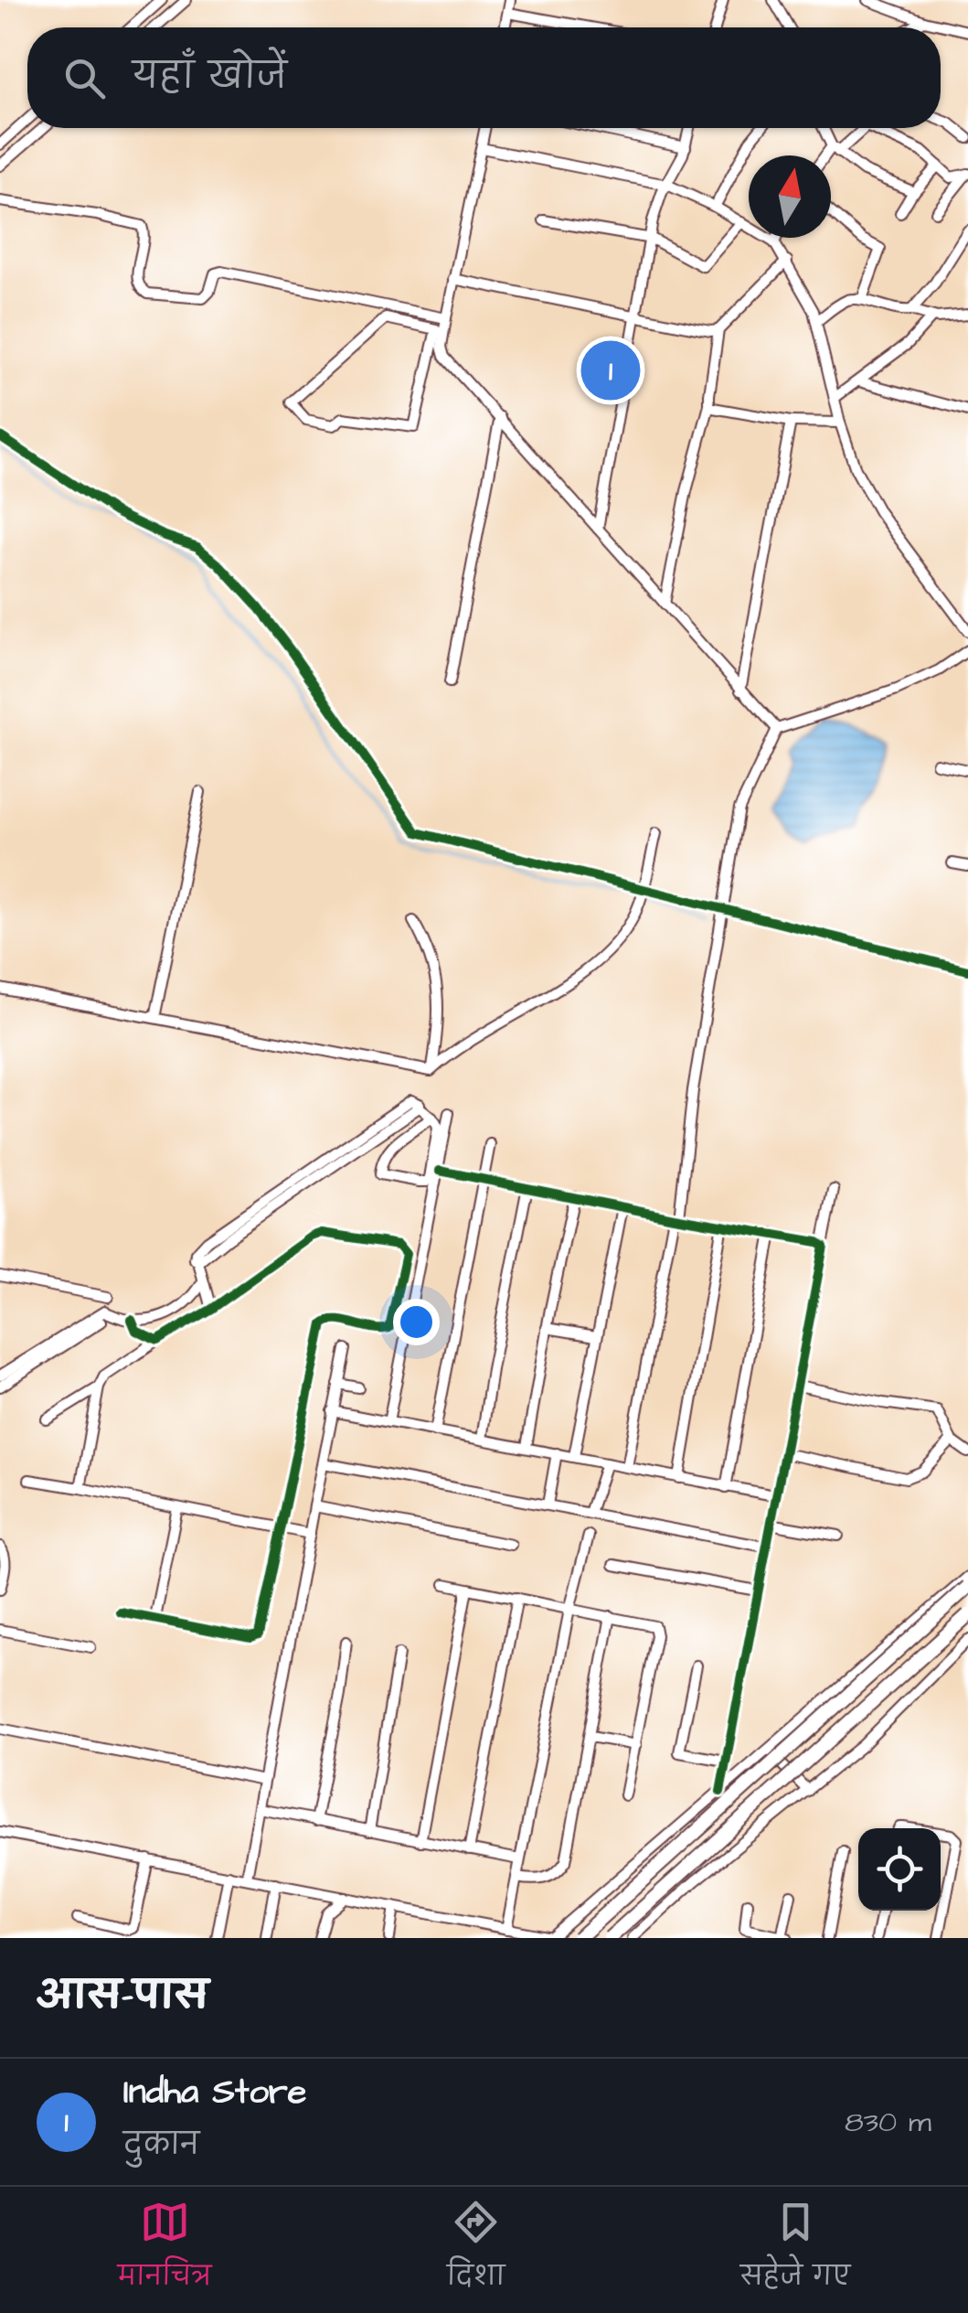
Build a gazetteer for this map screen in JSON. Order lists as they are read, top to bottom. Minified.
{"north":"top","page":{"search":"यहाँ खोजें","pins":"1","heading":"आस-पास","list":[{"mark":"1","name":"Indha Store","note":"दुकान","value":"830 m"}],"nav":["मानचित्र","दिशा","सहेजे गए"]}}
